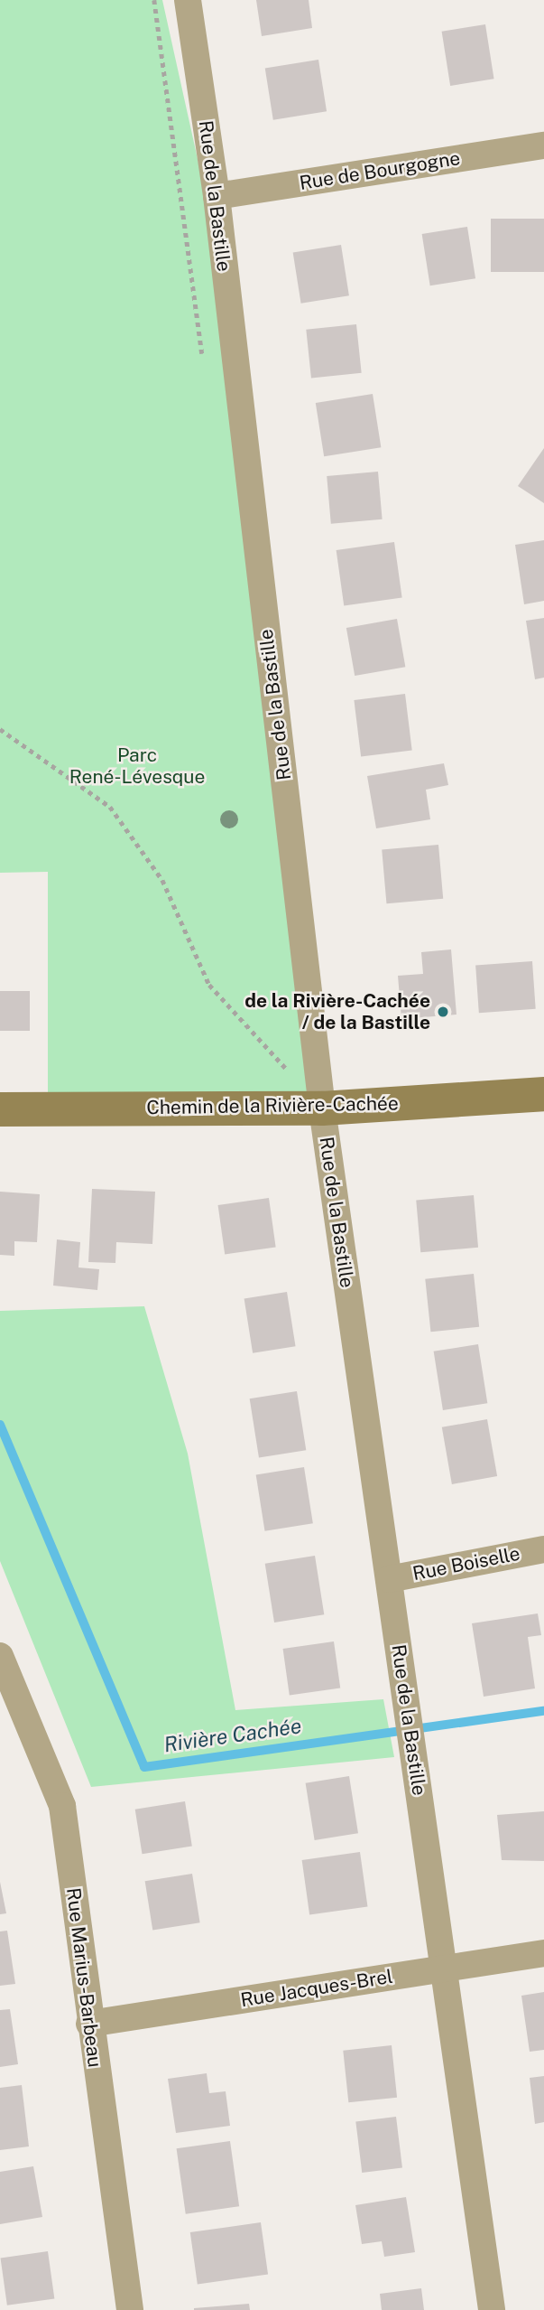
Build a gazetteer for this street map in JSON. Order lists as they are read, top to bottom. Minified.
{"streets":{"street":["Rue de Bourgogne","Rue de la Bastille","Chemin de la Rivière-Cachée","Rue Boiselle","Rue Marius-Barbeau","Rue Jacques-Brel"]},"crossings":[["Rue de Bourgogne","Rue de la Bastille"],["Rue de la Bastille","Chemin de la Rivière-Cachée"],["Rue de la Bastille","Rue Boiselle"],["Rue de la Bastille","Rue Jacques-Brel"],["Rue Marius-Barbeau","Rue Jacques-Brel"]],"water":["Rivière Cachée"],"parks":["Parc René-Lévesque"],"places":["de la Rivière-Cachée / de la Bastille"]}
